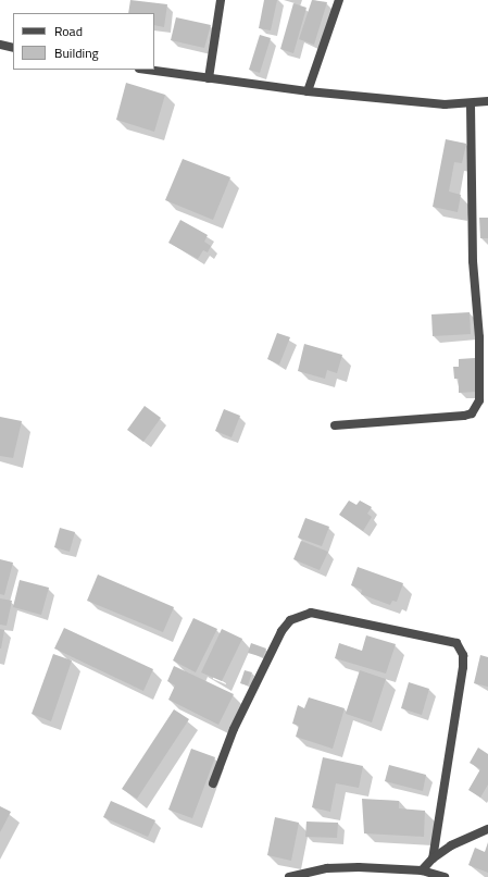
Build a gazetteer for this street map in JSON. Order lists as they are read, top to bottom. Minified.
{"legend":["Road","Building"]}
